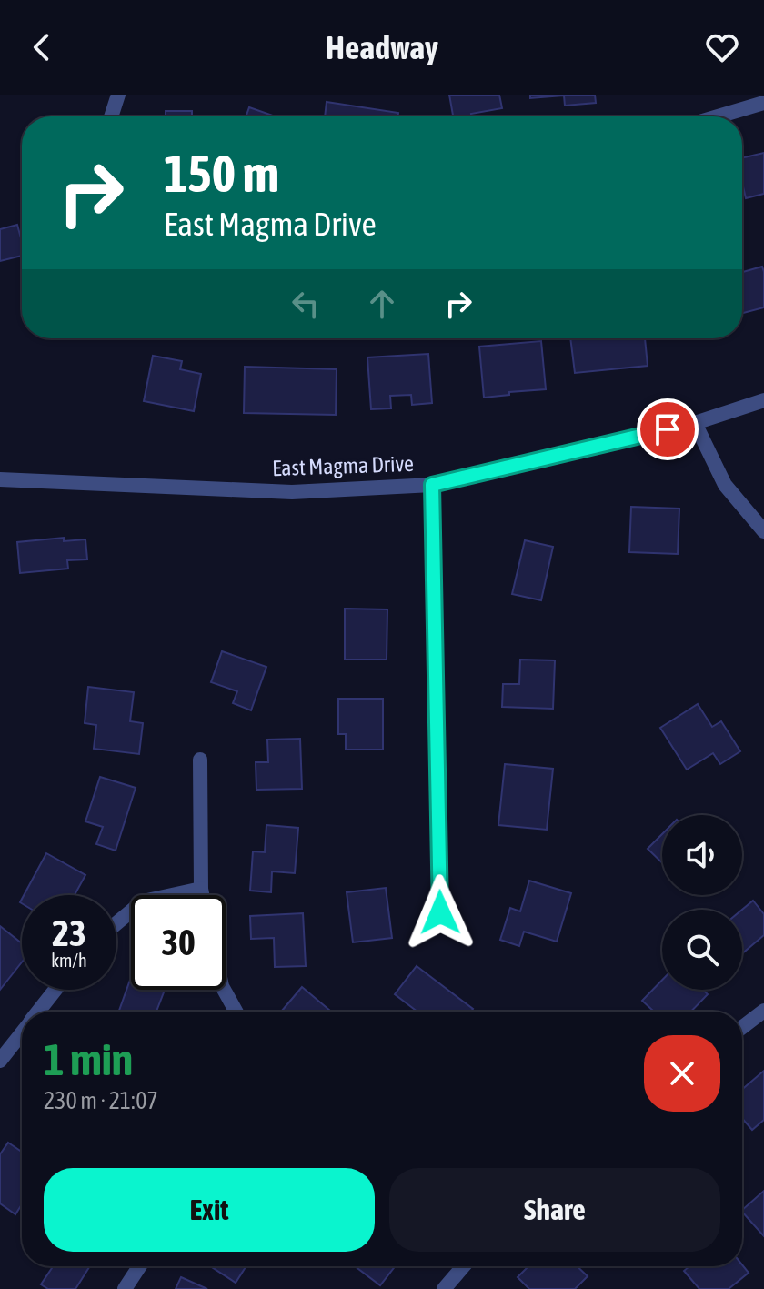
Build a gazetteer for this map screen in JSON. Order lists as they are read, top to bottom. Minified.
{"streets":{"street":["East Magma Drive"]},"page":{"header":"Headway","turn":["150 m","East Magma Drive"],"speed":"23 km/h","limit":"30","heading":["1 min","230 m · 21:07"],"buttons":["Exit","Share"]}}
